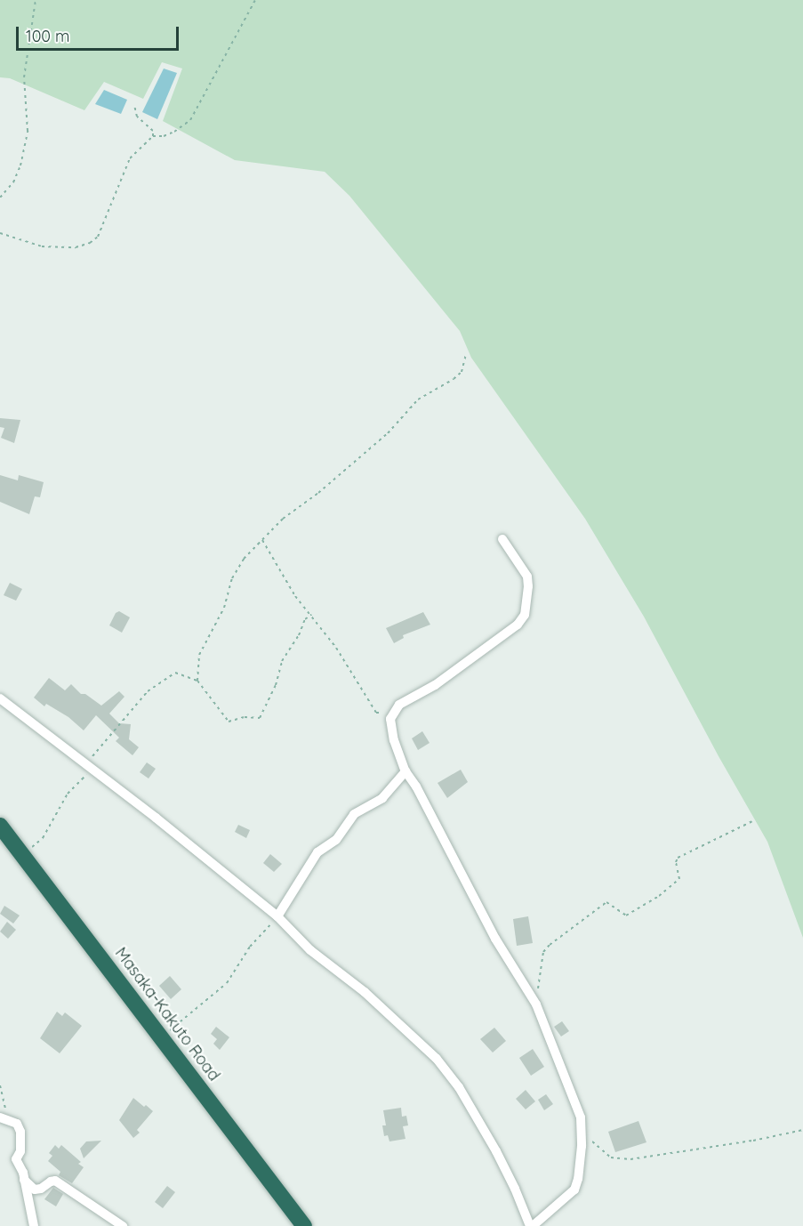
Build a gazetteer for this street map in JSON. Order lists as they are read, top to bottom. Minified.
{"streets":{"highway":["Masaka-Kakuto Road"]},"scale_bar":"100 m"}
